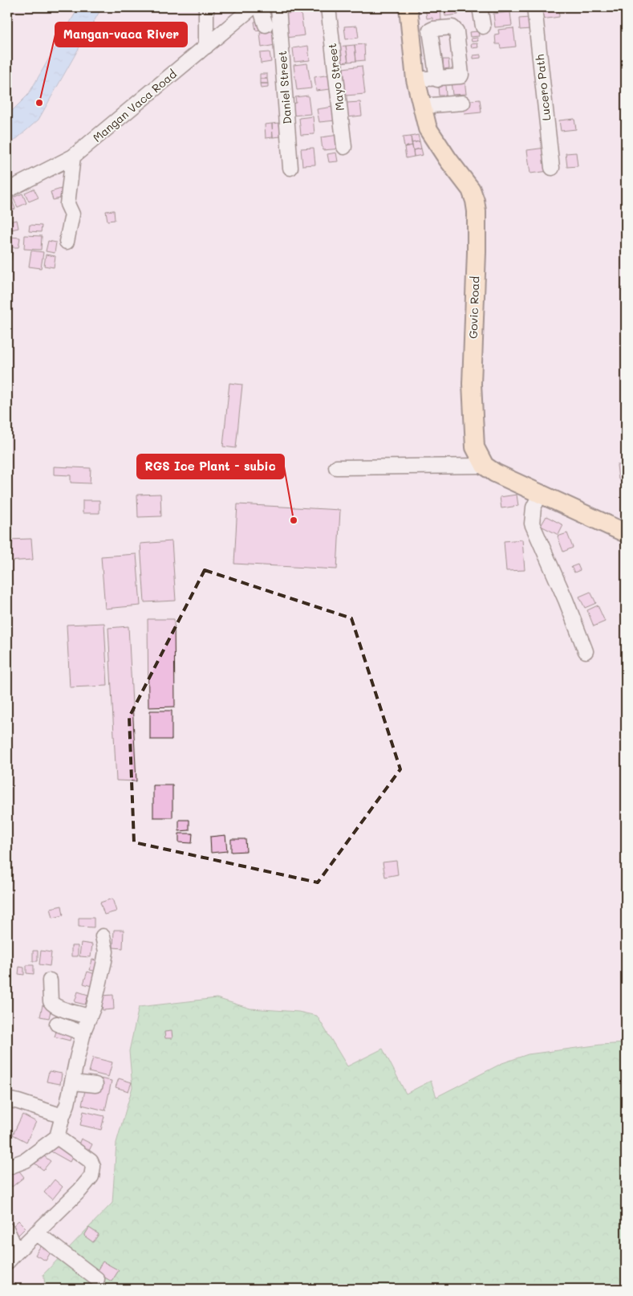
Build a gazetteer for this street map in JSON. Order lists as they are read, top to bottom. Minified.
{"streets":{"main road":["Govic Road"],"street":["Mayo Street","Daniel Street","Lucero Path","Mangan Vaca Road"]},"places":["Mangan-vaca River","RGS Ice Plant - subic"]}
